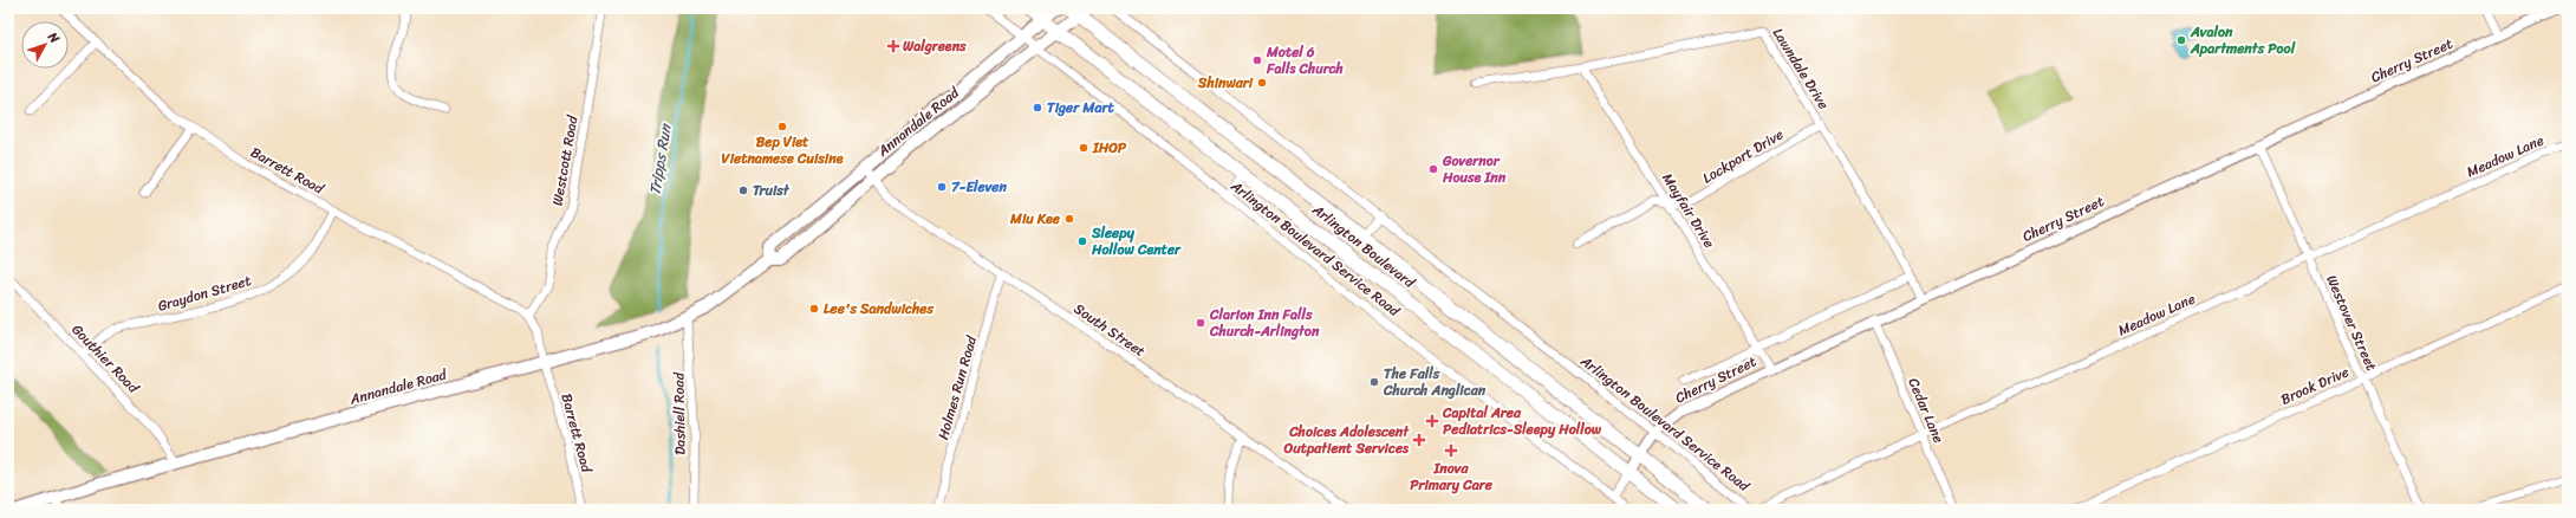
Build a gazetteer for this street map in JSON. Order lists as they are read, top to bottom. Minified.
{"streets":{"highway":["Arlington Boulevard"],"main road":["Annandale Road"],"street":["Cherry Street","Lawndale Drive","Lockport Drive","Meadow Lane","Westcott Road","Barrett Road","Mayfair Drive","Arlington Boulevard Service Road","Graydon Street","Westover Street","South Street","Gouthier Road","Brook Drive","Holmes Run Road","Cedar Lane","Dashiell Road"]},"crossings":[["Cherry Street","Lawndale Drive"],["Cherry Street","Mayfair Drive"],["Cherry Street","Arlington Boulevard"],["Cherry Street","Arlington Boulevard Service Road"],["Cherry Street","Westover Street"],["Cherry Street","Cedar Lane"],["Lawndale Drive","Lockport Drive"],["Lawndale Drive","Mayfair Drive"],["Annandale Road","Barrett Road"],["Annandale Road","Arlington Boulevard"],["Annandale Road","Arlington Boulevard Service Road"],["Annandale Road","South Street"],["Annandale Road","Gouthier Road"],["Annandale Road","Dashiell Road"],["Lockport Drive","Mayfair Drive"],["Meadow Lane","Arlington Boulevard Service Road"],["Meadow Lane","Westover Street"],["Meadow Lane","Cedar Lane"],["Westcott Road","Barrett Road"],["Barrett Road","Graydon Street"],["Graydon Street","Gouthier Road"],["Westover Street","Brook Drive"],["South Street","Holmes Run Road"]],"water":["Tripps Run"],"places":{"other":["Avalon Apartments Pool","Motel 6 Falls Church","Shinwari","Tiger Mart","Bep Viet Vietnamese Cuisine","IHOP","Governor House Inn","7-Eleven","Truist","Miu Kee","Sleepy Hollow Center","Lee's Sandwiches","Clarion Inn Falls Church-Arlington","The Falls Church Anglican"],"health":["Walgreens","Capital Area Pediatrics-Sleepy Hollow","Choices Adolescent Outpatient Services","Inova Primary Care"]},"north":"top right"}
